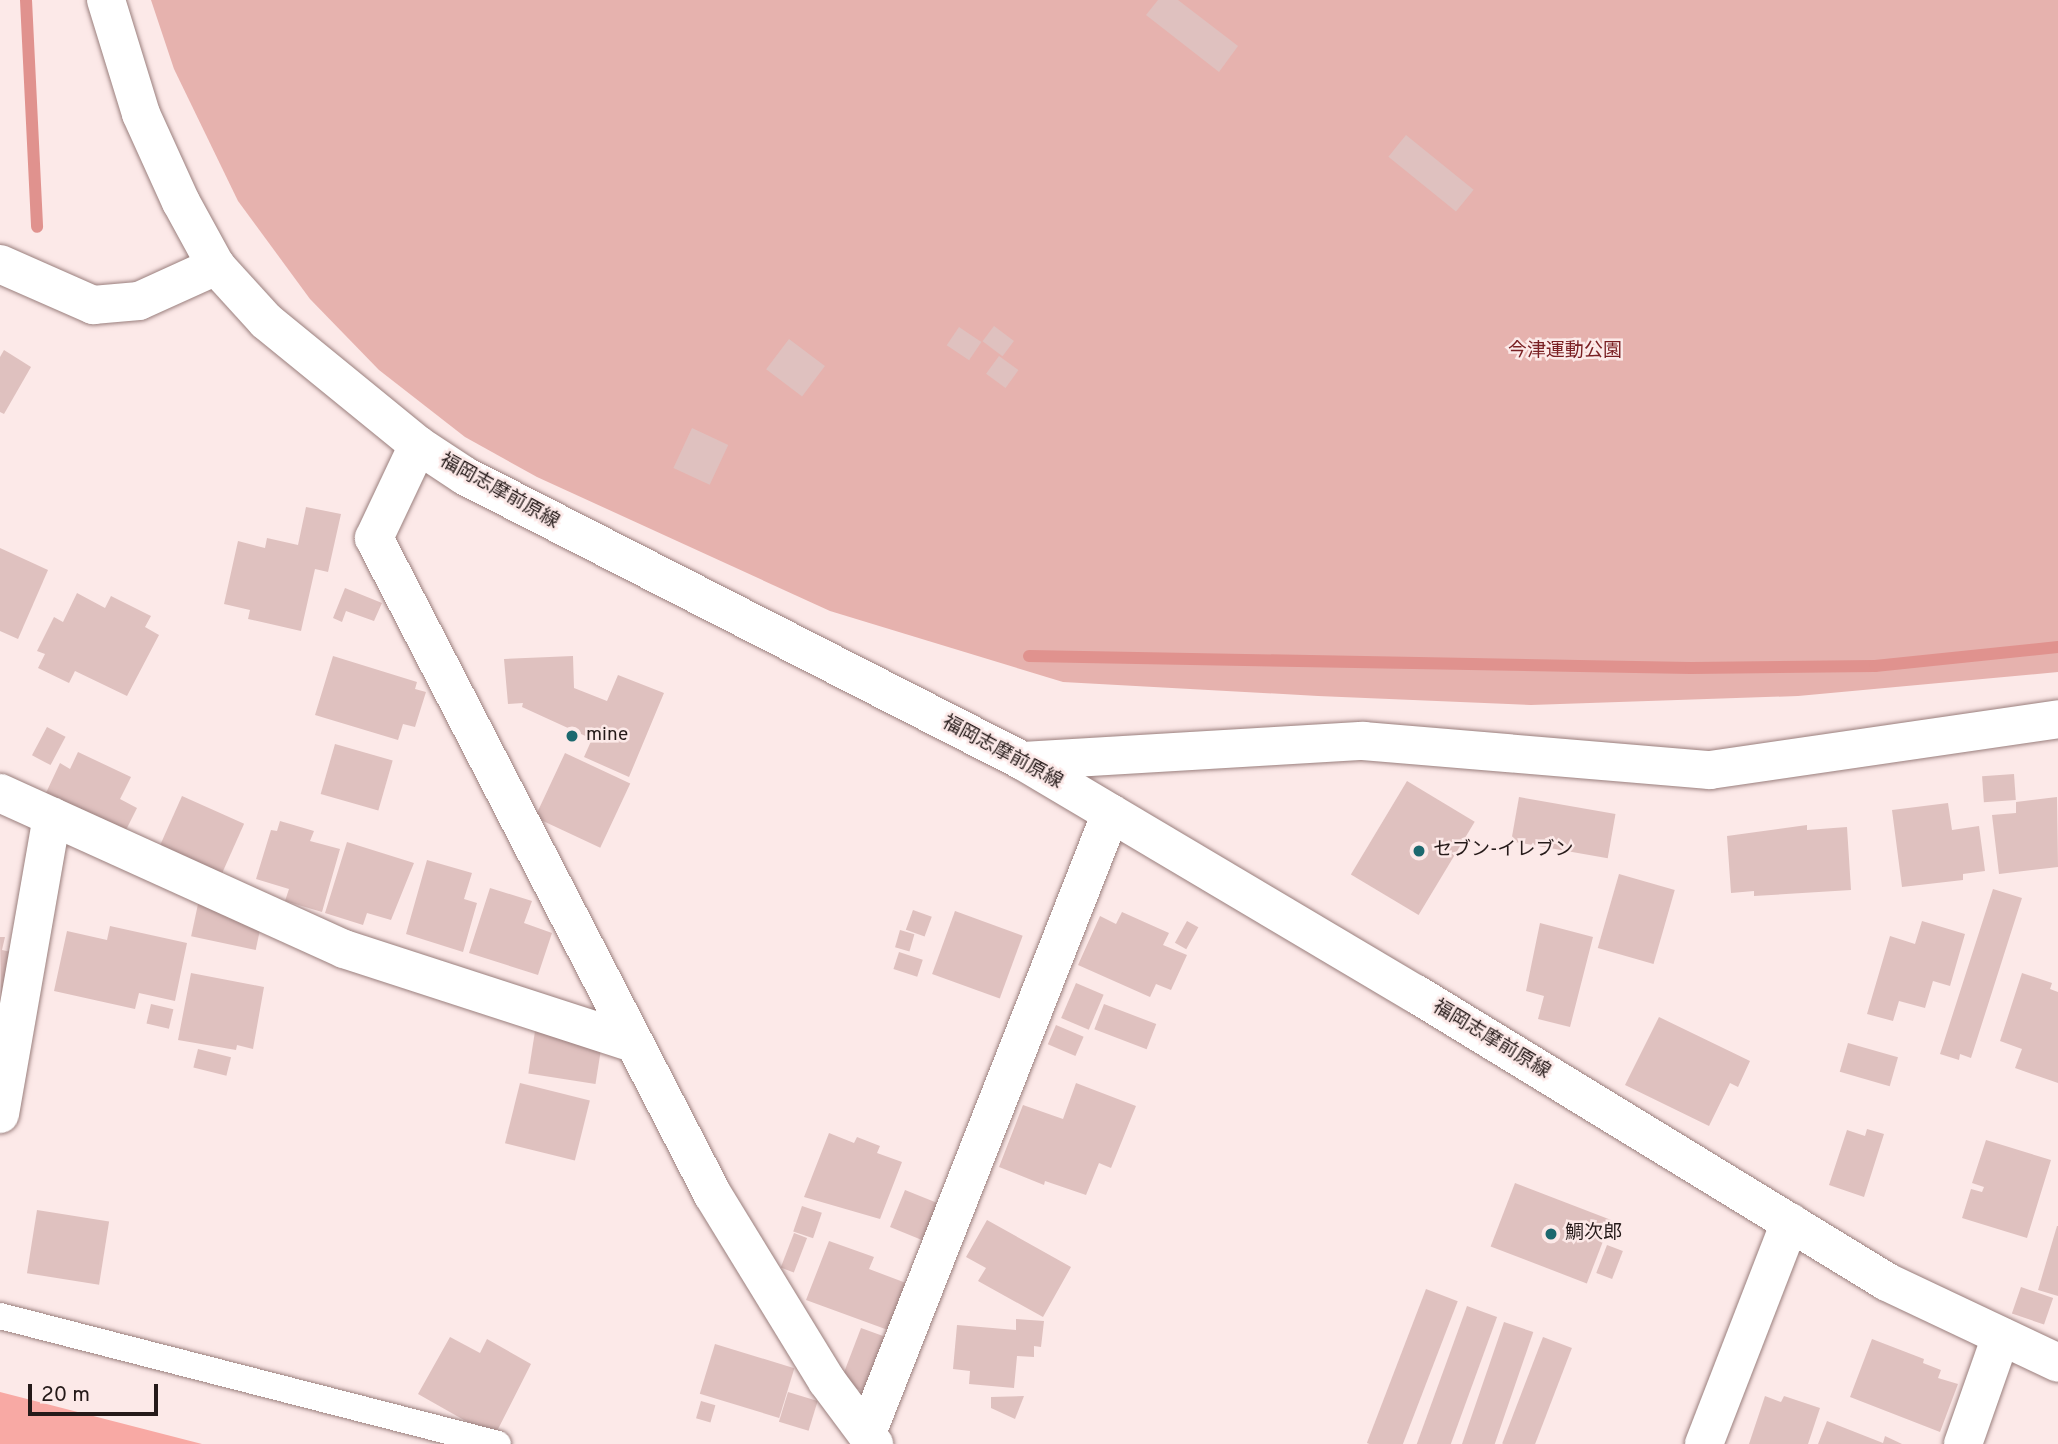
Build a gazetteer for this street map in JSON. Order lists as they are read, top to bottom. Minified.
{"streets":{"street":["福岡志摩前原線"]},"parks":["今津運動公園"],"places":["mine","セブン-イレブン","鯛次郎"],"scale_bar":"20 m"}
